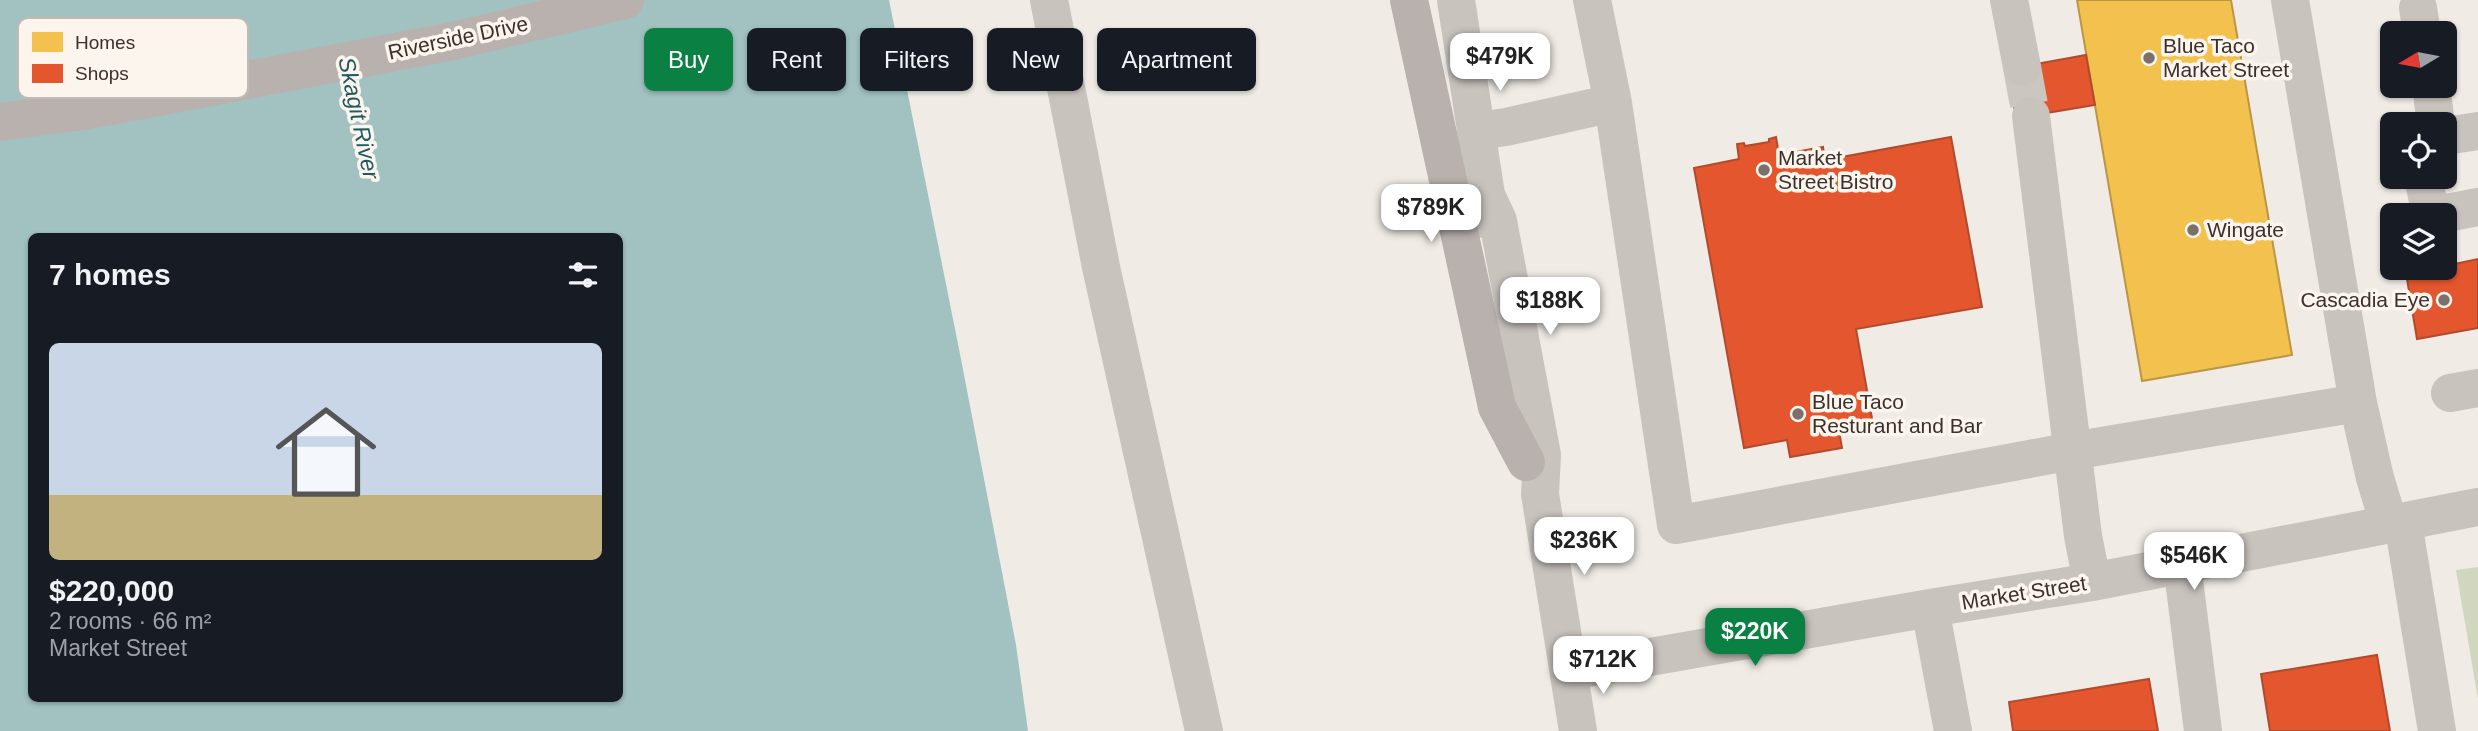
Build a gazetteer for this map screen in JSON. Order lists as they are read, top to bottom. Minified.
{"streets":{"main road":["Riverside Drive"],"street":["Market Street"]},"water":["Skagit River"],"places":["Blue Taco Market Street","Market Street Bistro","Wingate","Cascadia Eye","Blue Taco Resturant and Bar"],"legend":["Homes","Shops"],"north":"left","page":{"chip":["Buy","Rent","Filters","New","Apartment"],"price":["$479K","$789K","$188K","$236K","$546K","$220K","$712K"],"heading":"7 homes","list":[{"name":"$220,000","note":"2 rooms · 66 m² · Market Street"}]}}
